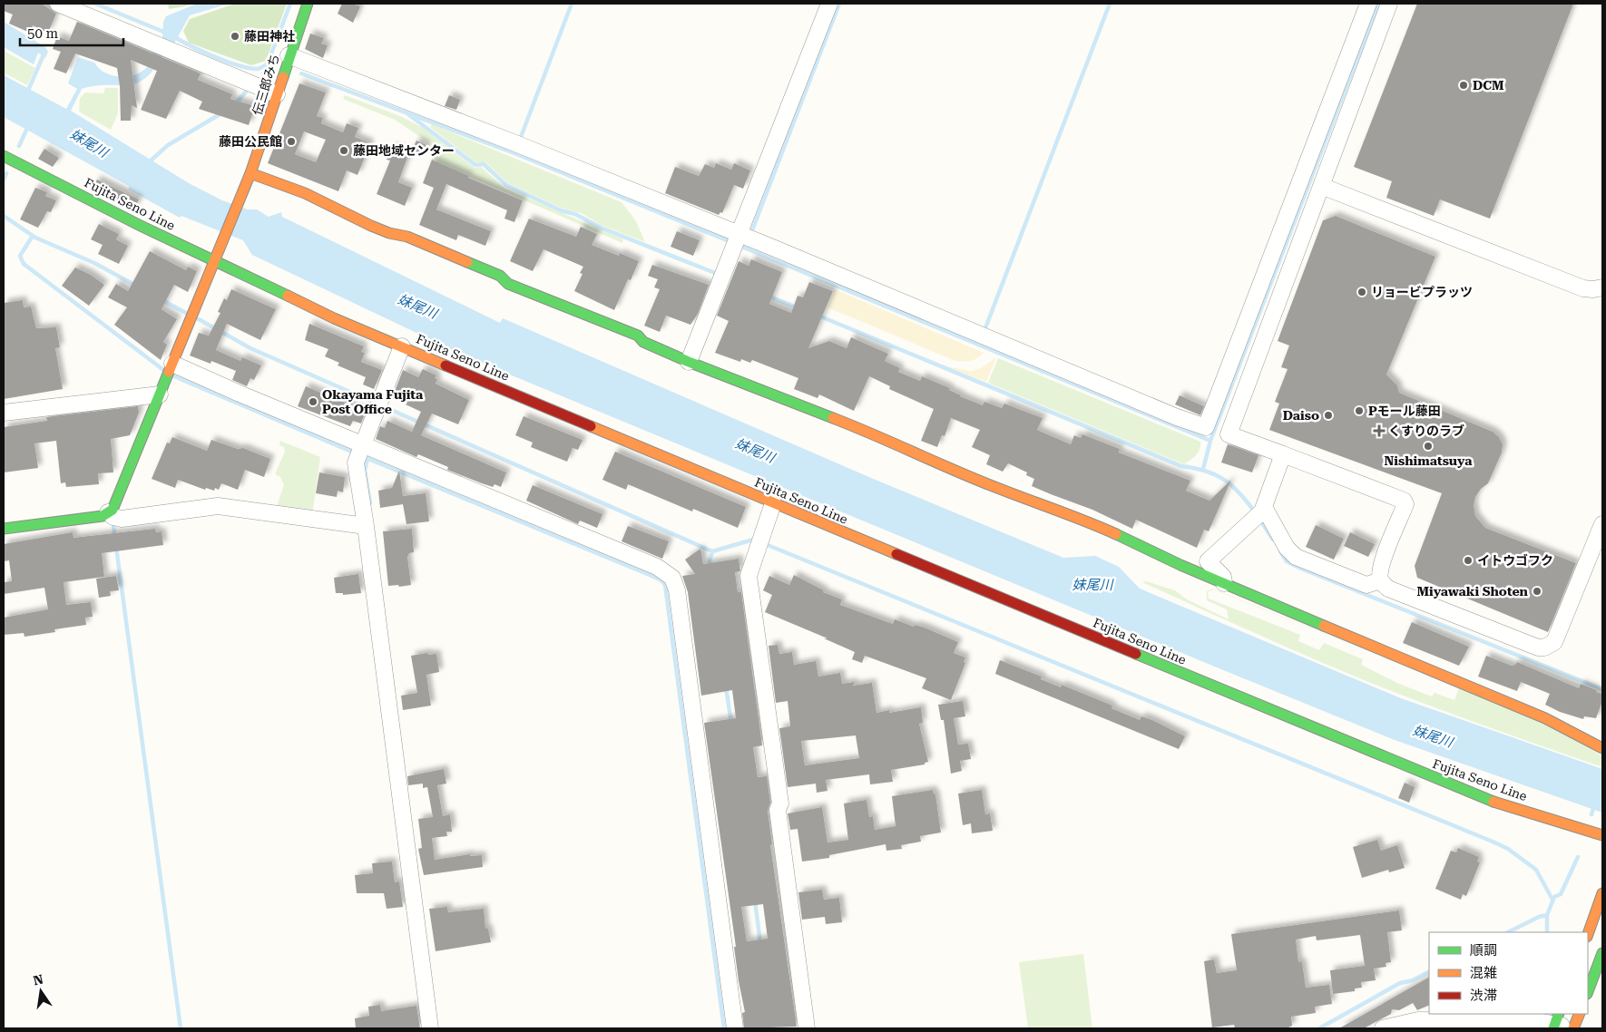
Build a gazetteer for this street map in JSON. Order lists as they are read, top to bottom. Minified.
{"streets":{"main road":["伝三郎みち","Fujita Seno Line"]},"crossings":[["伝三郎みち","Fujita Seno Line"]],"water":["妹尾川"],"places":{"other":["藤田神社","DCM","藤田公民館","藤田地域センター","リョービプラッツ","Okayama Fujita Post Office","Pモール藤田","Daiso","Nishimatsuya","イトウゴフク","Miyawaki Shoten"],"health":["くすりのラブ"]},"legend":["順調","混雑","渋滞"],"scale_bar":"50 m","north":"top"}
